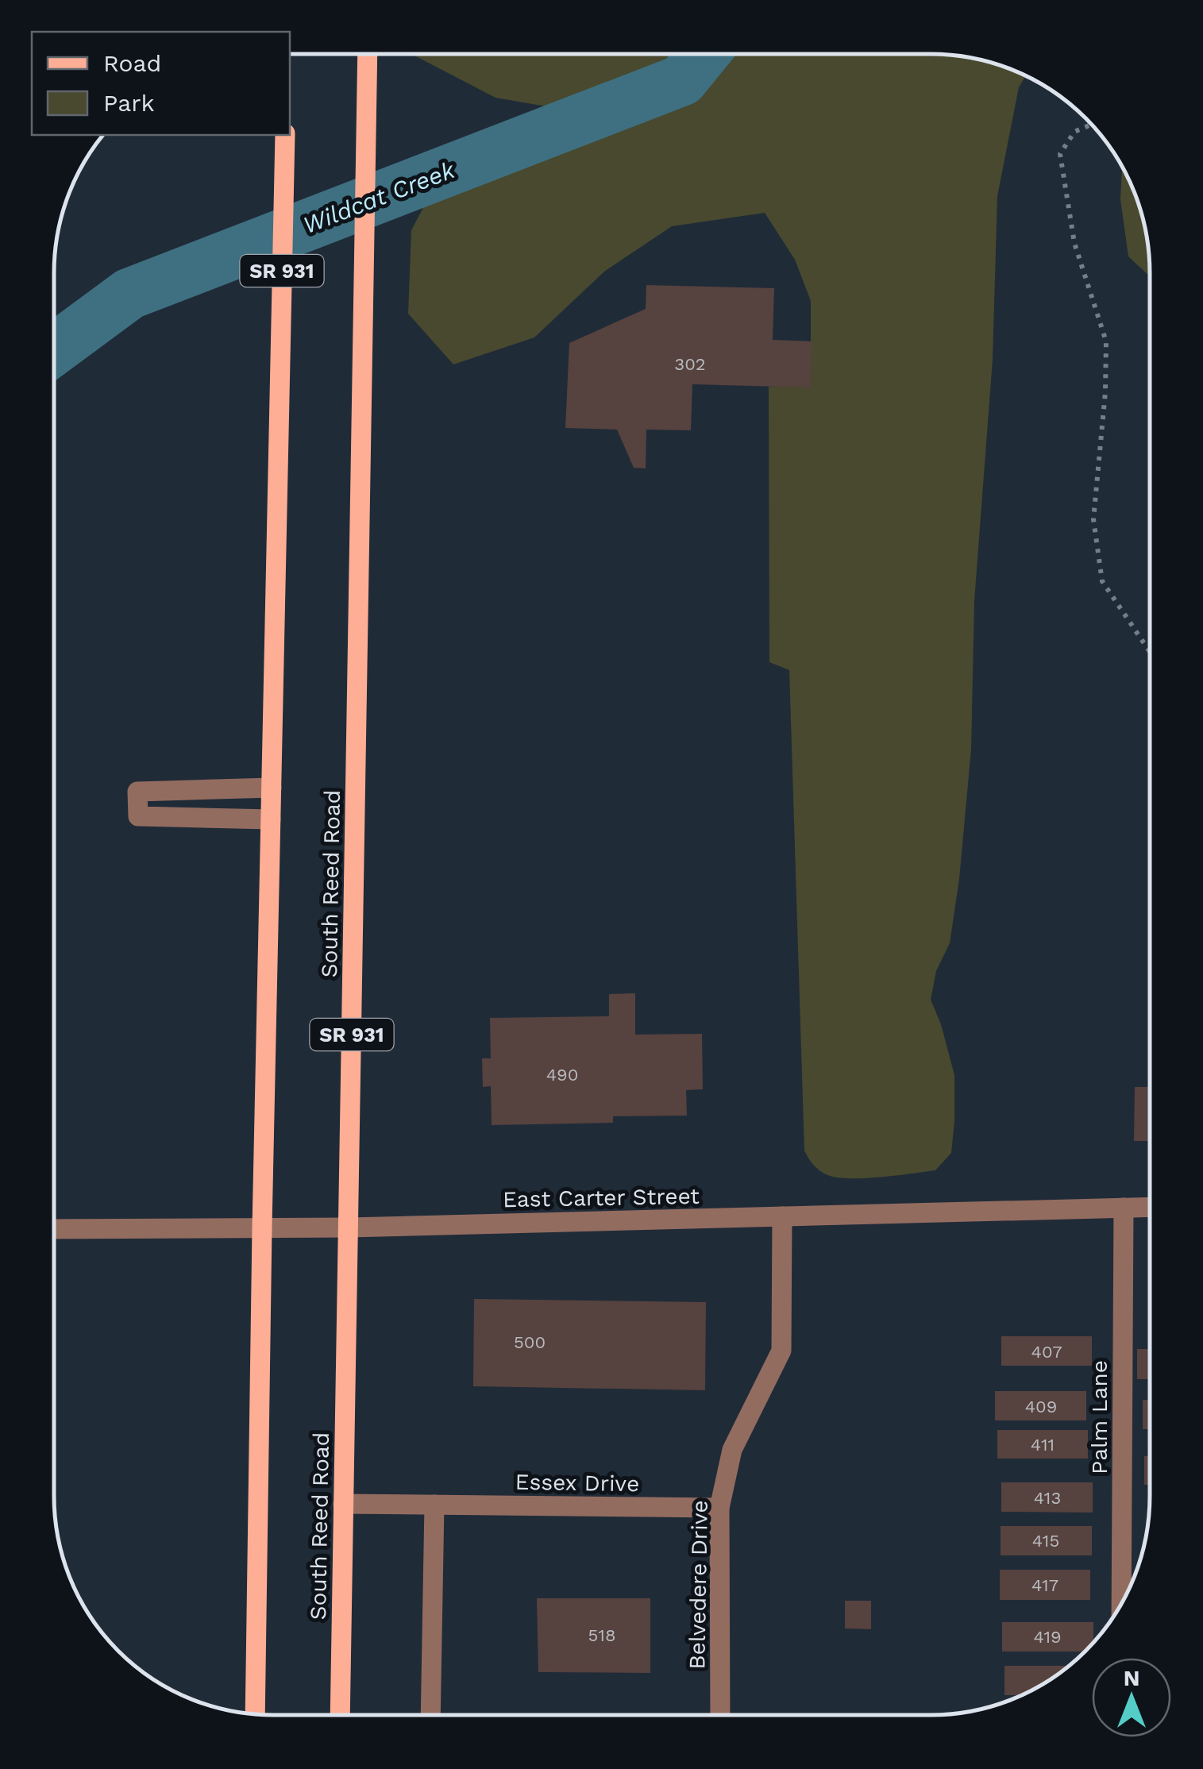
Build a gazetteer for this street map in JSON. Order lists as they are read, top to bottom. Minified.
{"streets":{"main road":["SR 931","South Reed Road"],"street":["East Carter Street","Palm Lane","Essex Drive","Belvedere Drive"]},"crossings":[["SR 931","East Carter Street"],["South Reed Road","East Carter Street"],["South Reed Road","Essex Drive"],["East Carter Street","Palm Lane"],["East Carter Street","Belvedere Drive"],["Essex Drive","Belvedere Drive"]],"water":["Wildcat Creek"],"house_numbers":["302","490","500","407","409","411","413","415","417","518","419"],"legend":["Road","Park"],"north":"top"}
